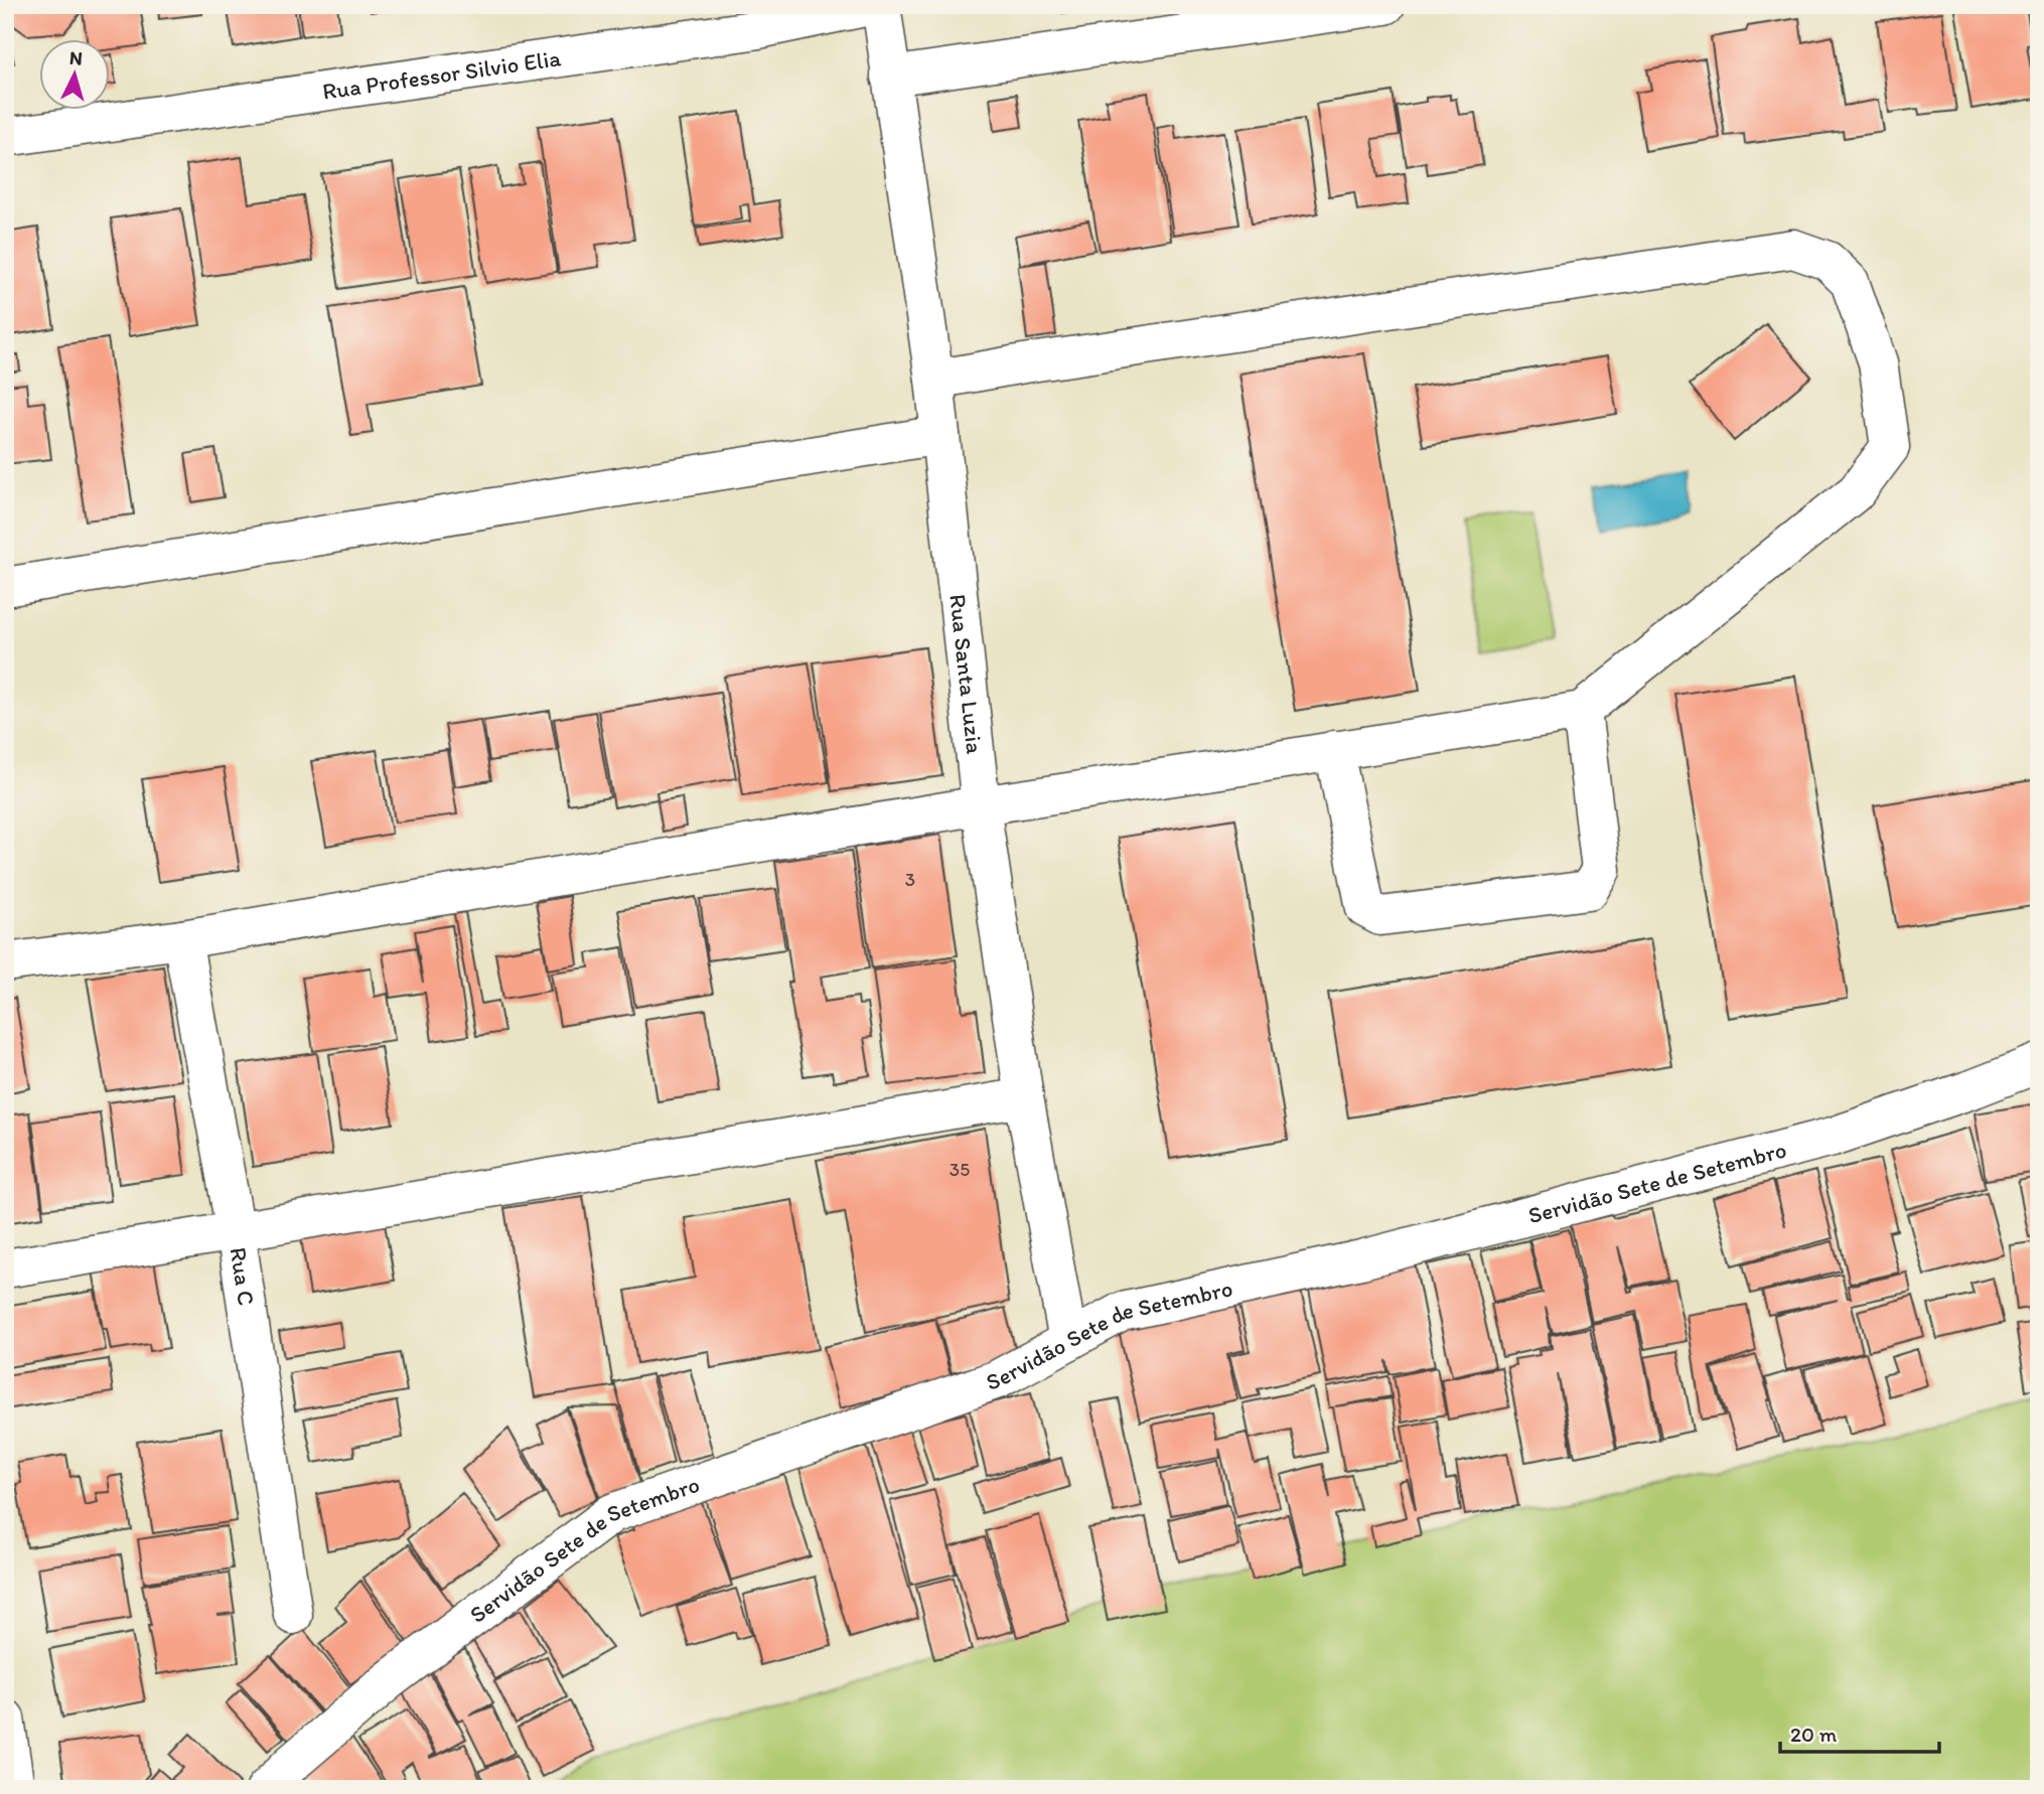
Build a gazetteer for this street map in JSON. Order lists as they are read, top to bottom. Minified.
{"streets":{"street":["Rua Professor Silvio Elia","Rua Santa Luzia","Servidão Sete de Setembro","Rua C"]},"crossings":[["Rua Santa Luzia","Servidão Sete de Setembro"]],"house_numbers":["3","35"],"scale_bar":"20 m","north":"top"}
